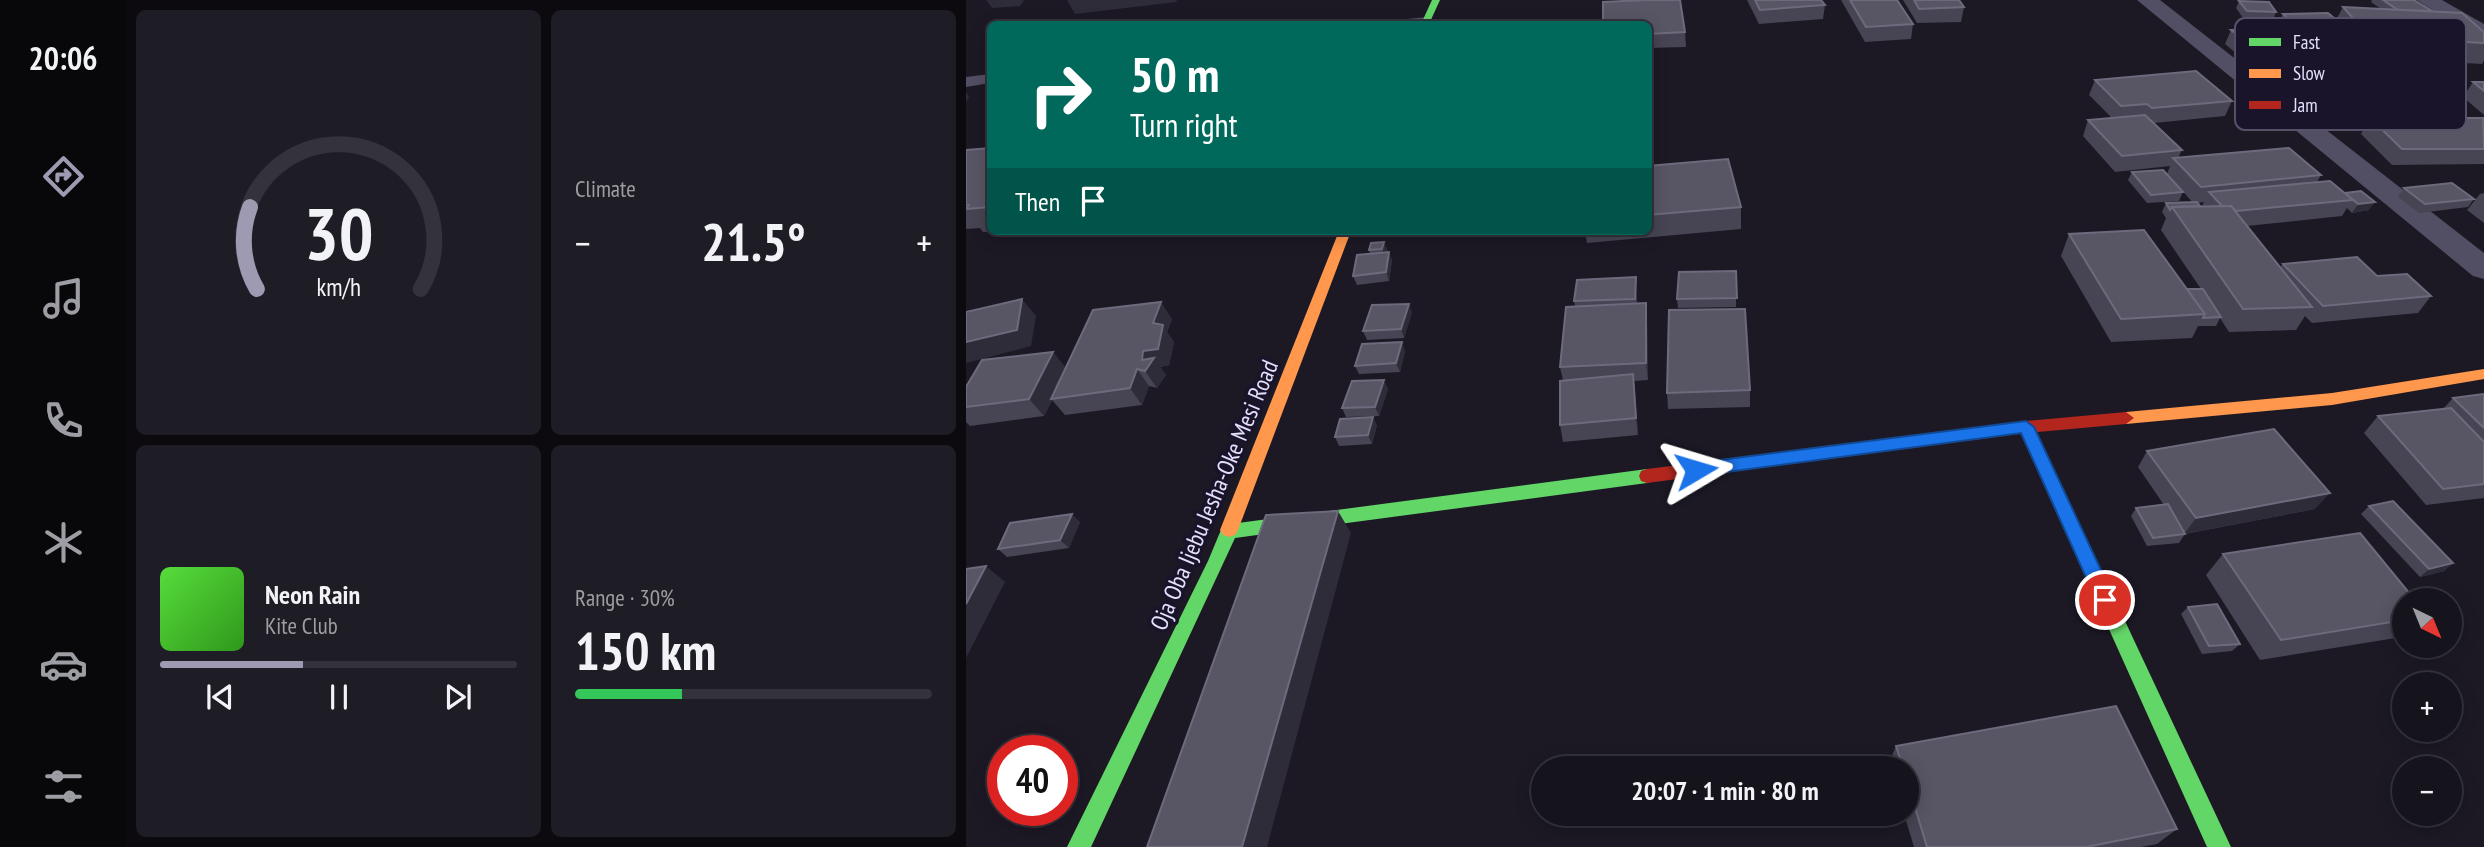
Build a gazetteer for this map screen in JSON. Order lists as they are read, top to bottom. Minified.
{"streets":{"street":["Oja Oba Ijebu Jesha-Oke Mesi Road"]},"legend":["Fast","Slow","Jam"],"north":"bottom right","page":{"tabs":"20:06","tile":["Climate",["Range · 30%","150 km"]],"turn":["50 m","Turn right"],"then":"Then","heat":["−","21.5°","+"],"song":["Neon Rain","Kite Club"],"map_buttons":["+","−"],"limit":"40","trip":"20:07 · 1 min · 80 m","gauge":["30","km/h"]}}
